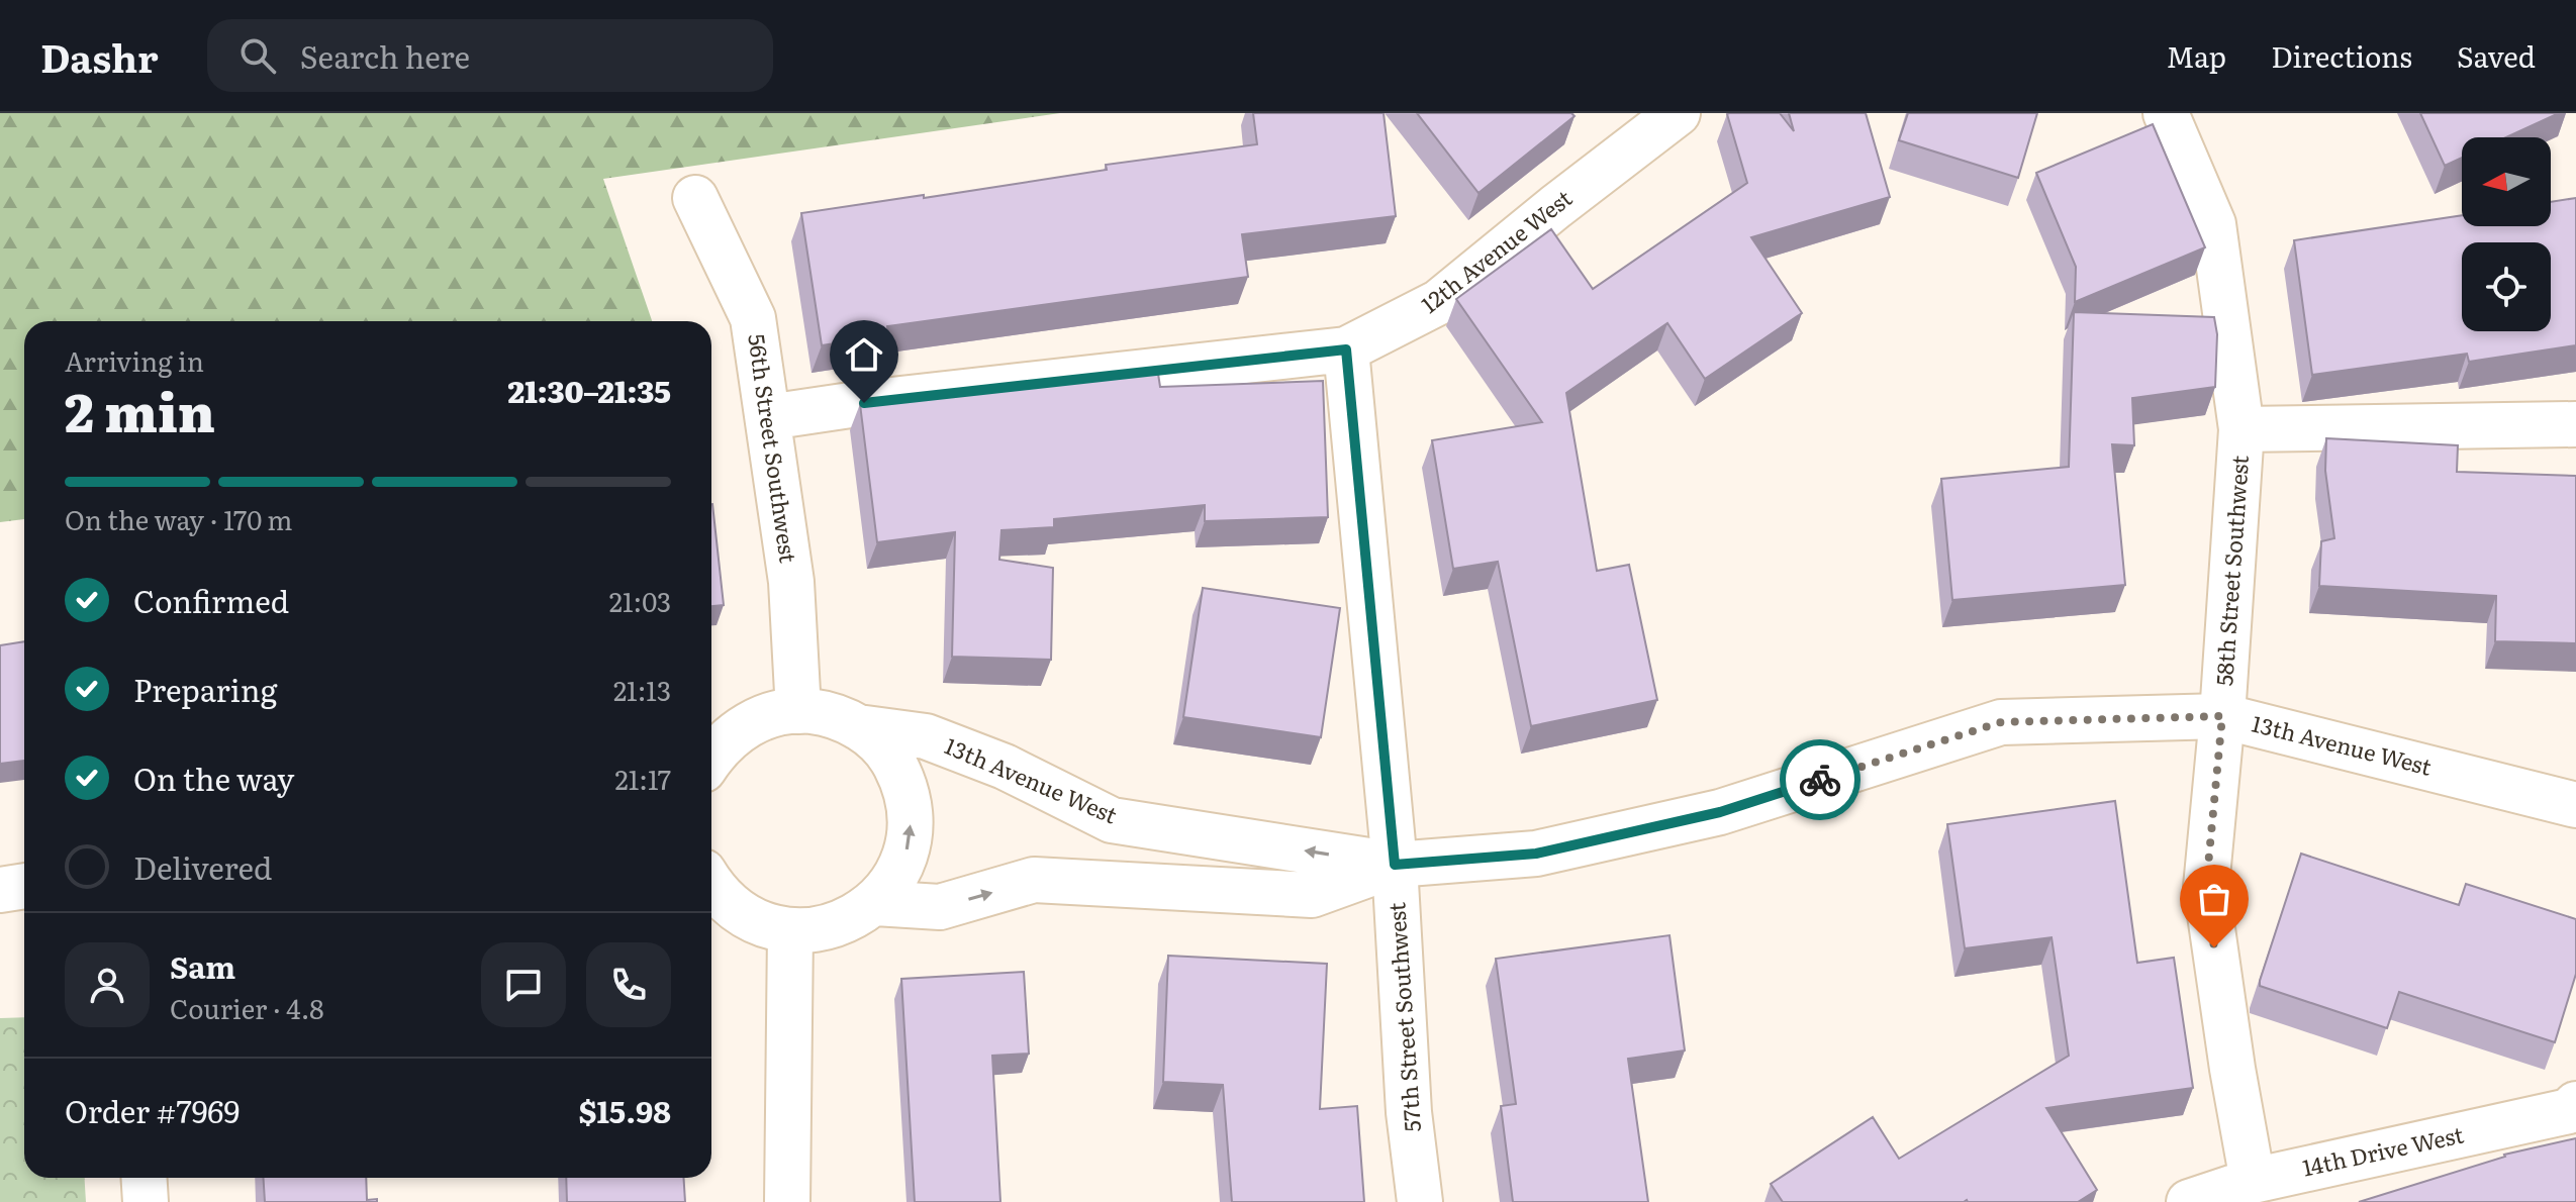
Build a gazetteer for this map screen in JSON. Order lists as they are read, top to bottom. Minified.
{"streets":{"street":["12th Avenue West","56th Street Southwest","58th Street Southwest","13th Avenue West","57th Street Southwest","14th Drive West"]},"crossings":[["12th Avenue West","56th Street Southwest"],["12th Avenue West","57th Street Southwest"],["58th Street Southwest","13th Avenue West"],["58th Street Southwest","14th Drive West"],["13th Avenue West","57th Street Southwest"]],"north":"left","page":{"header":"Dashr","search":"Search here","nav":["Map","Directions","Saved"],"heading":["2 min","Arriving in","21:30–21:35"],"panel":["Sam","Courier · 4.8","Order #7969","$15.98"],"bar":"On the way · 170 m","list":[["Confirmed","21:03"],["Preparing","21:13"],["On the way","21:17"],"Delivered"]}}
